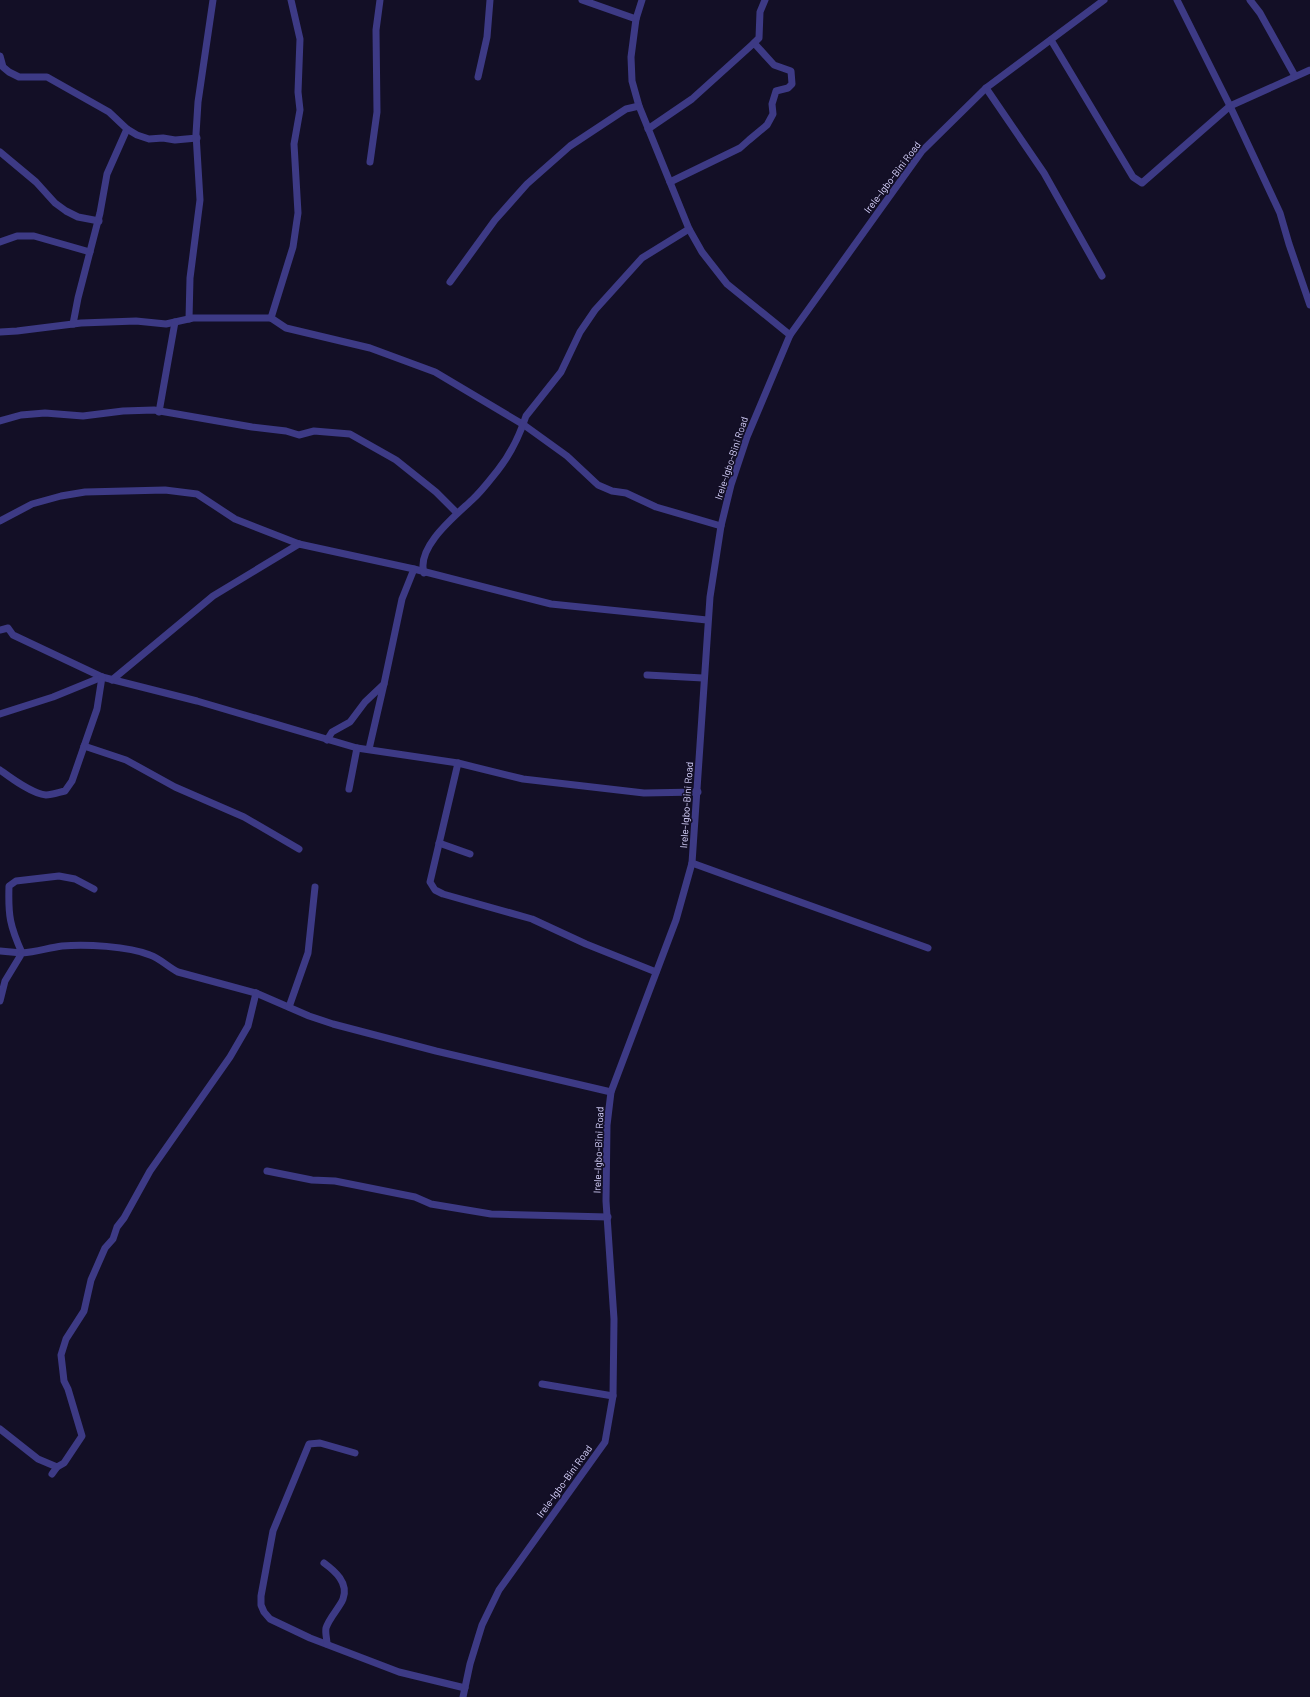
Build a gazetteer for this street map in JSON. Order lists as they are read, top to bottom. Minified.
{"streets":{"street":["Irele-Igbo-Bini Road"]}}
